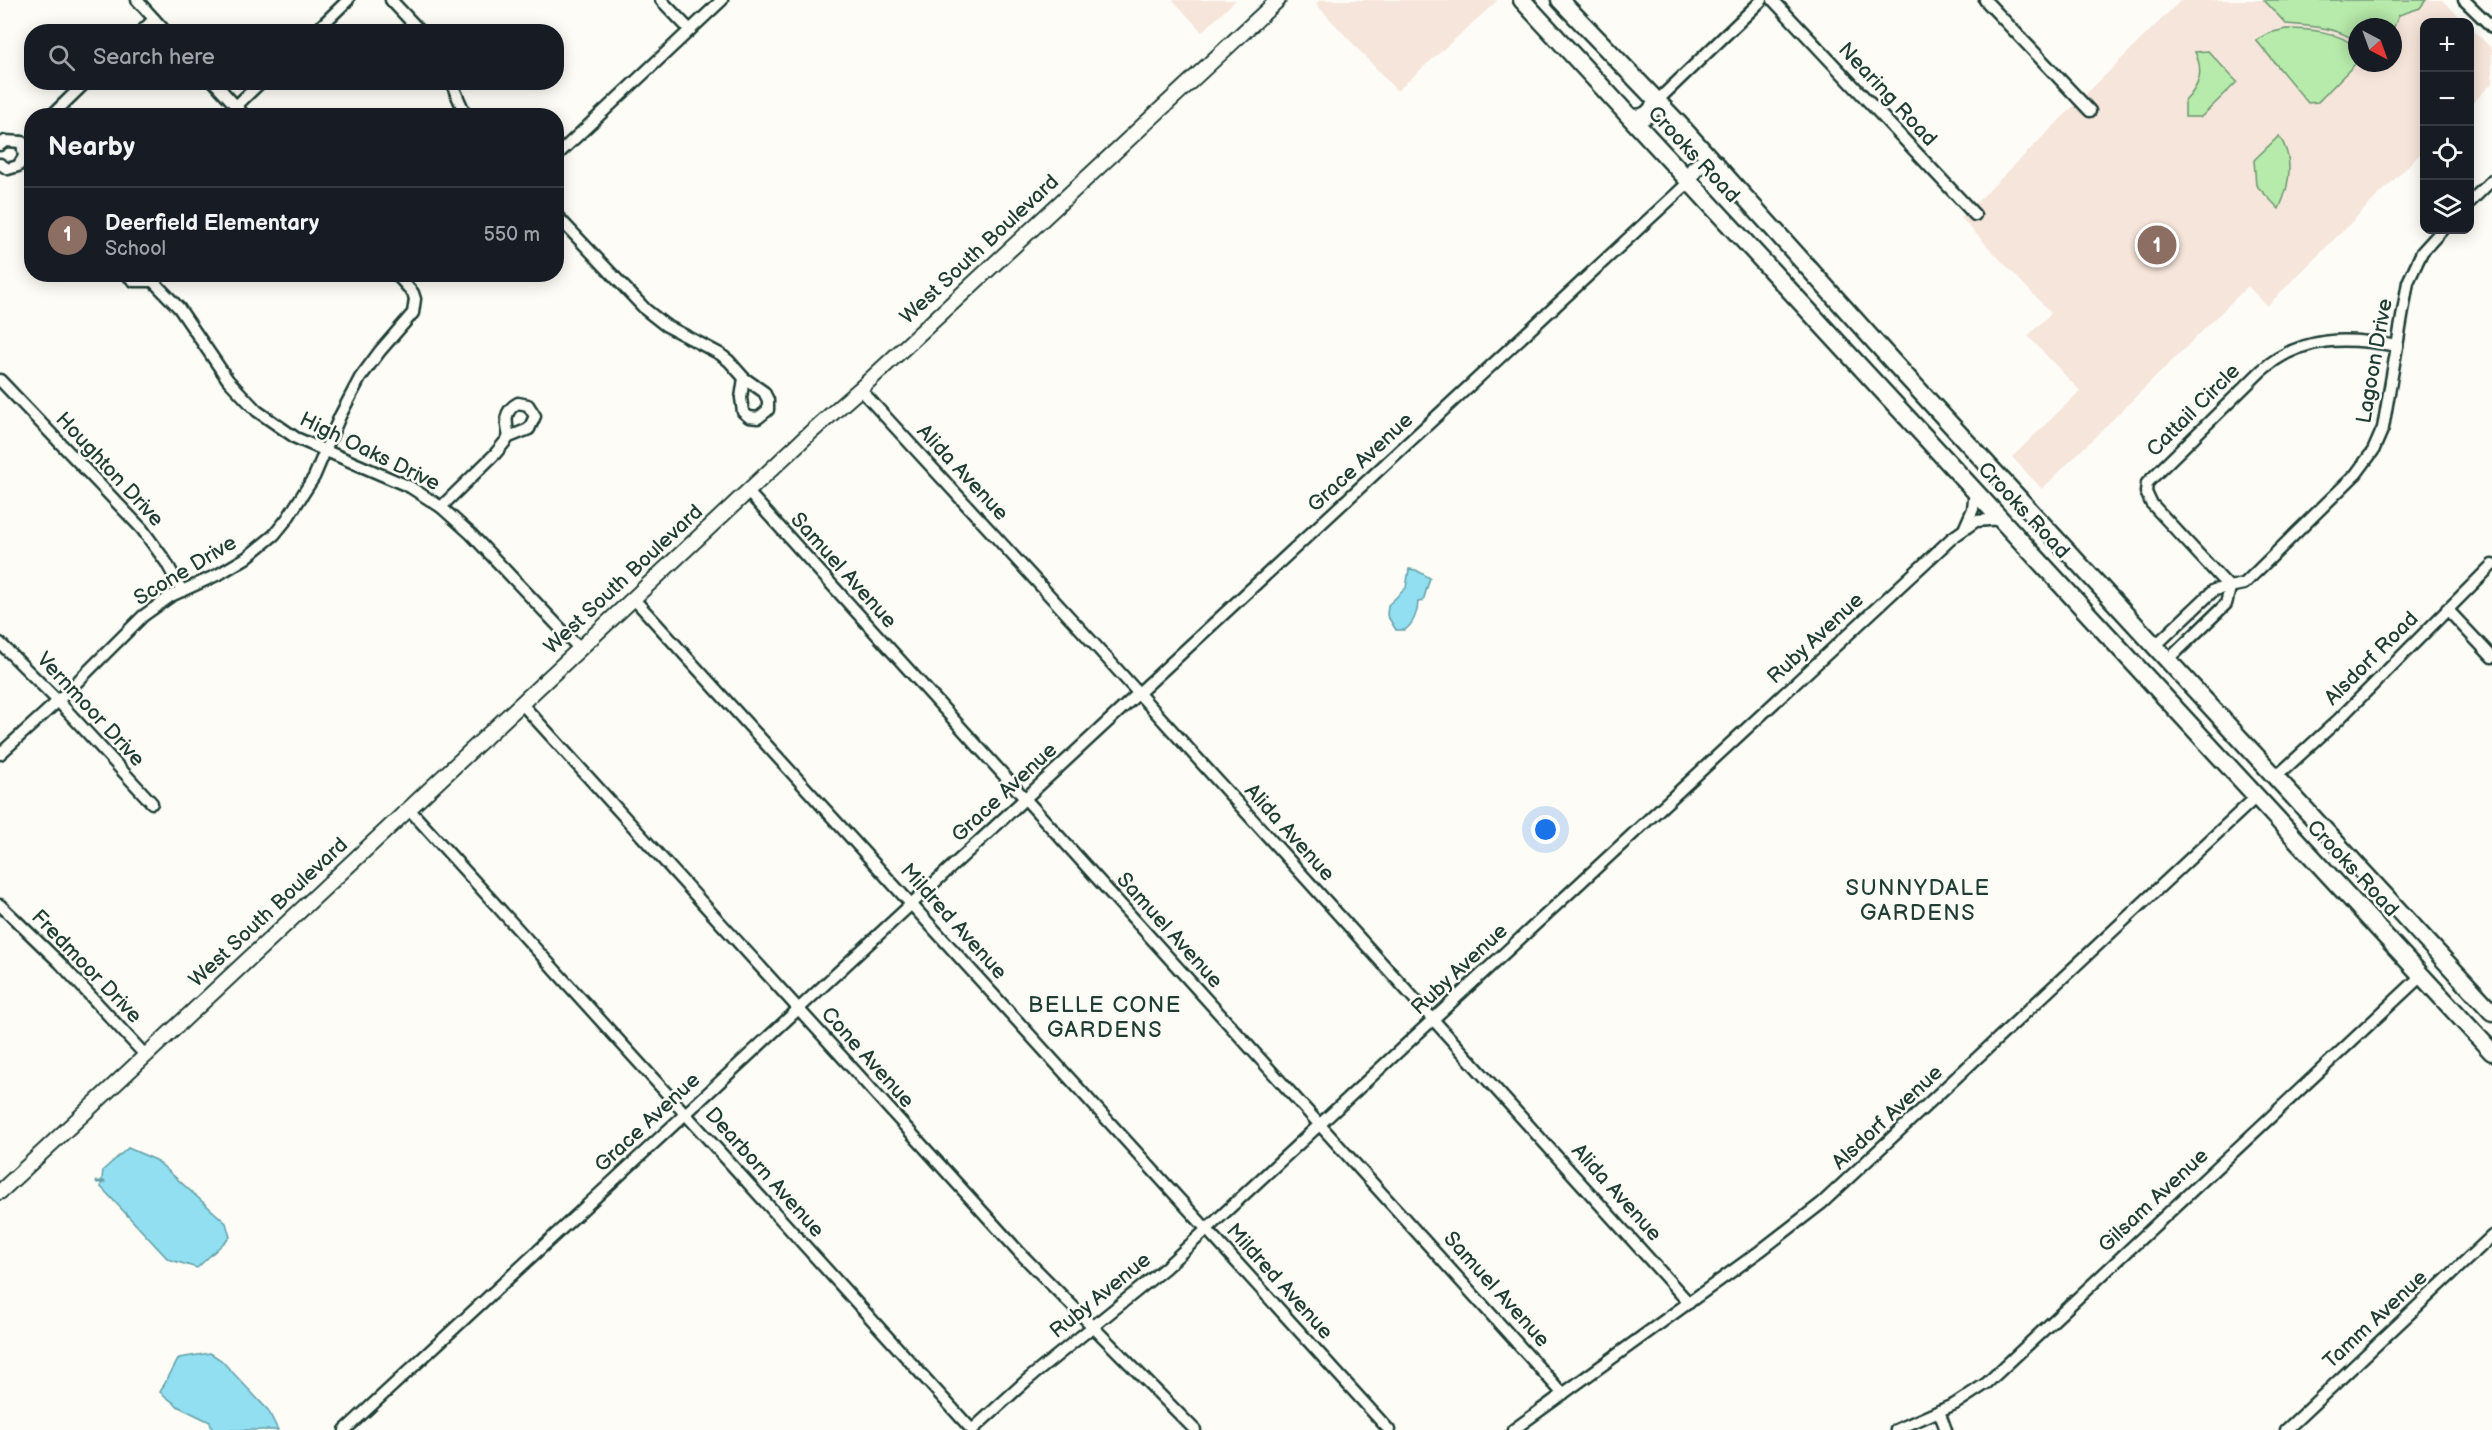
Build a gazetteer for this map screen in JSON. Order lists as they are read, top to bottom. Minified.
{"streets":{"main road":["Crooks Road"],"street":["Nearing Road","West South Boulevard","Lagoon Drive","Cattail Circle","High Oaks Drive","Grace Avenue","Houghton Drive","Alida Avenue","Scone Drive","Samuel Avenue","Ruby Avenue","Alsdorf Road","Vernmoor Drive","Mildred Avenue","Fredmoor Drive","Cone Avenue","Alsdorf Avenue","Dearborn Avenue","Gilsam Avenue","Tamm Avenue"]},"crossings":[["Crooks Road","Lagoon Drive"],["Crooks Road","Grace Avenue"],["Crooks Road","Ruby Avenue"],["Crooks Road","Alsdorf Road"],["Crooks Road","Alsdorf Avenue"],["Crooks Road","Gilsam Avenue"],["West South Boulevard","High Oaks Drive"],["West South Boulevard","Alida Avenue"],["West South Boulevard","Samuel Avenue"],["West South Boulevard","Mildred Avenue"],["West South Boulevard","Fredmoor Drive"],["West South Boulevard","Cone Avenue"],["West South Boulevard","Dearborn Avenue"],["Lagoon Drive","Cattail Circle"],["High Oaks Drive","Scone Drive"],["Grace Avenue","Alida Avenue"],["Grace Avenue","Samuel Avenue"],["Grace Avenue","Mildred Avenue"],["Grace Avenue","Cone Avenue"],["Grace Avenue","Dearborn Avenue"],["Houghton Drive","Scone Drive"],["Alida Avenue","Ruby Avenue"],["Alida Avenue","Alsdorf Avenue"],["Scone Drive","Vernmoor Drive"],["Samuel Avenue","Ruby Avenue"],["Samuel Avenue","Alsdorf Avenue"],["Ruby Avenue","Mildred Avenue"],["Ruby Avenue","Cone Avenue"],["Ruby Avenue","Dearborn Avenue"]],"districts":["SUNNYDALE GARDENS","BELLE CONE GARDENS"],"north":"bottom right","page":{"map_buttons":["+","−"],"search":"Search here","heading":"Nearby","list":[{"mark":"1","name":"Deerfield Elementary","note":"School","value":"550 m"}],"pins":"1"}}
